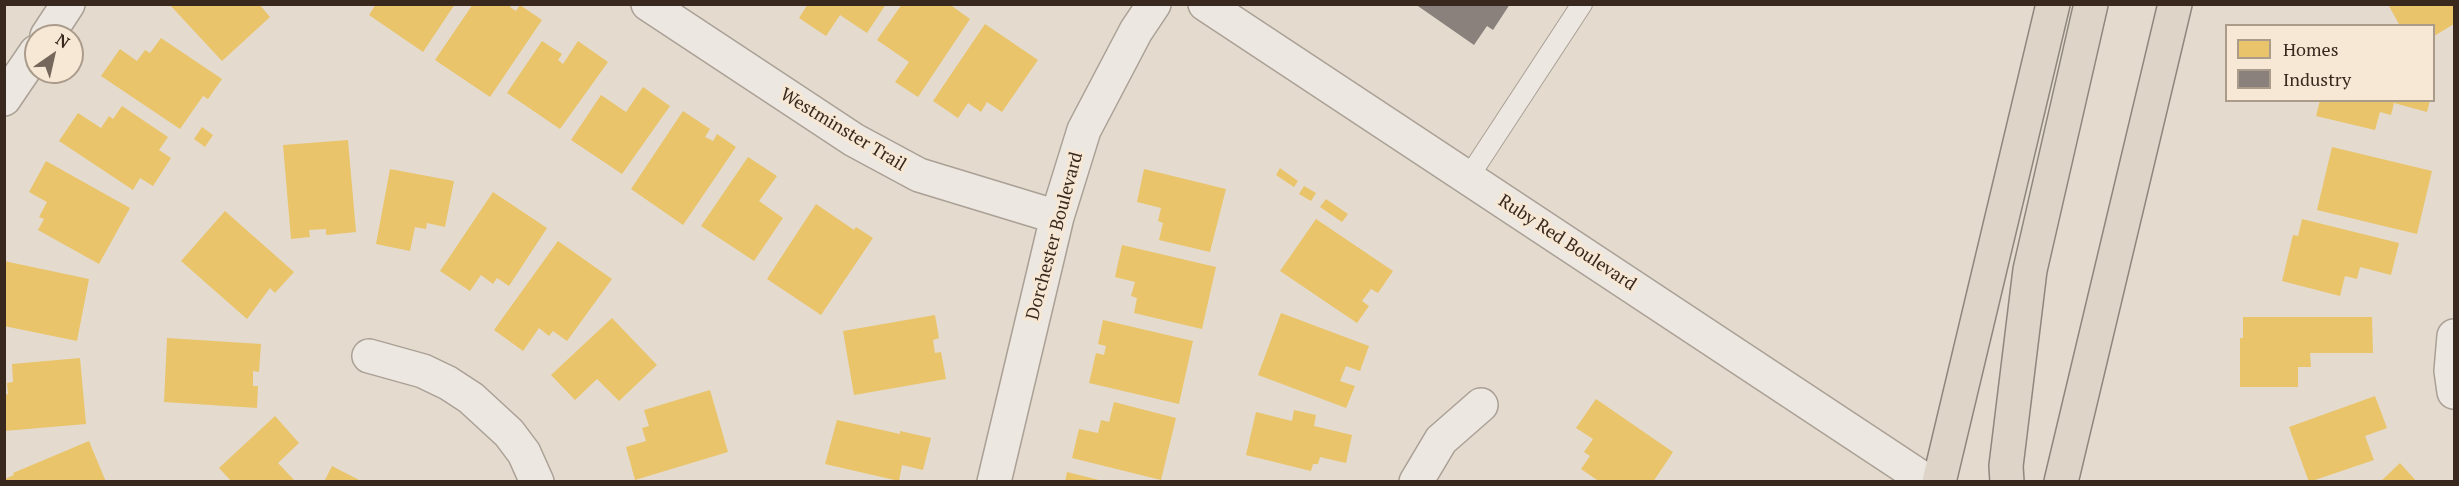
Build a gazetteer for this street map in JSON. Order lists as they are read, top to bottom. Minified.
{"streets":{"street":["Westminster Trail","Dorchester Boulevard","Ruby Red Boulevard"]},"crossings":[["Westminster Trail","Dorchester Boulevard"]],"legend":["Homes","Industry"],"north":"top right"}
